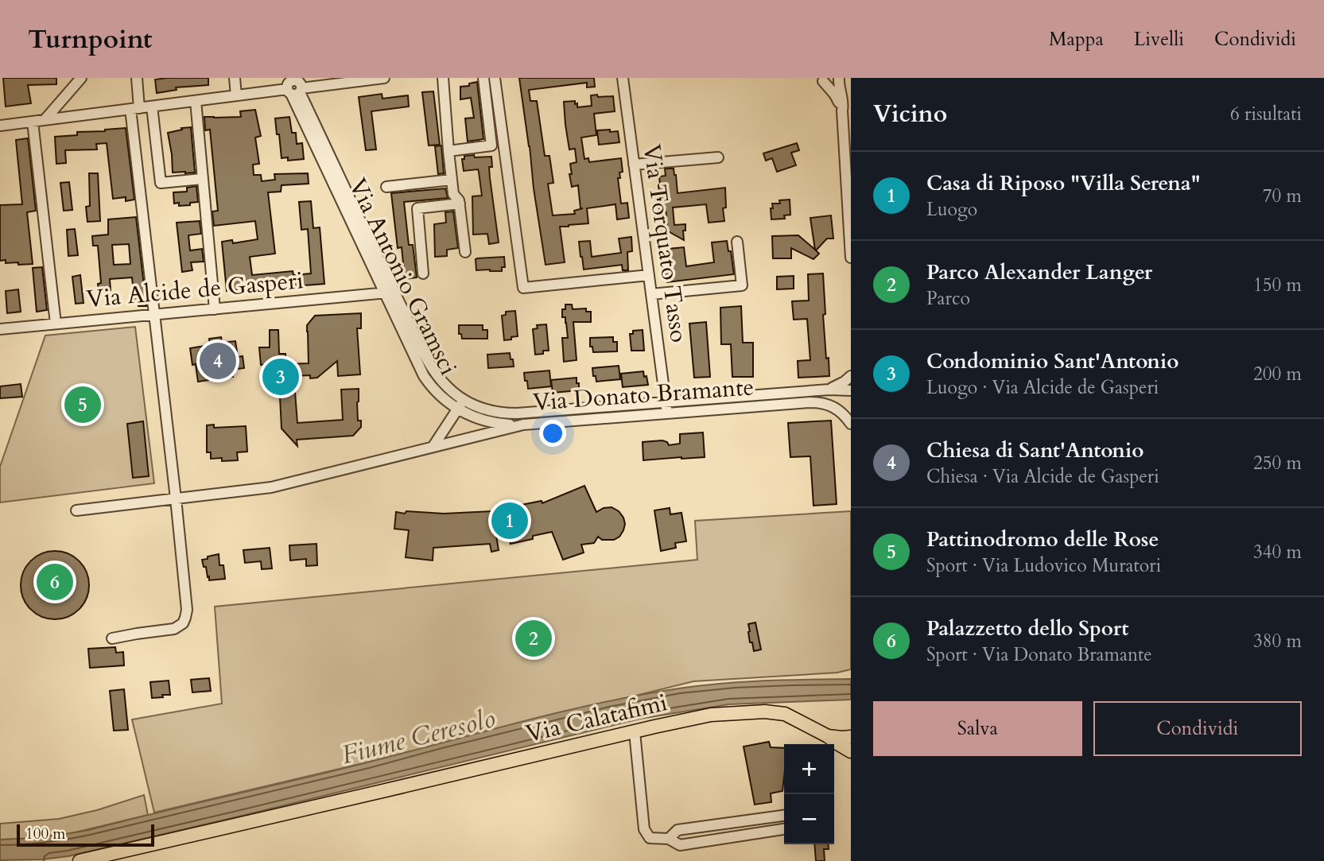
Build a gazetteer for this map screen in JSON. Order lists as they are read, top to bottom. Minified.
{"streets":{"main road":["Via Calatafimi"],"street":["Via Torquato Tasso","Via Antonio Gramsci","Via Alcide de Gasperi","Via Donato Bramante"]},"crossings":[["Via Torquato Tasso","Via Donato Bramante"],["Via Antonio Gramsci","Via Alcide de Gasperi"],["Via Antonio Gramsci","Via Donato Bramante"]],"water":["Fiume Ceresolo"],"scale_bar":"100 m","page":{"header":"Turnpoint","nav":["Mappa","Livelli","Condividi"],"heading":["Vicino","6 risultati"],"list":[{"mark":"1","name":"Casa di Riposo \"Villa Serena\"","note":"Luogo","value":"70 m"},{"mark":"2","name":"Parco Alexander Langer","note":"Parco","value":"150 m"},{"mark":"3","name":"Condominio Sant'Antonio","note":"Luogo · Via Alcide de Gasperi","value":"200 m"},{"mark":"4","name":"Chiesa di Sant'Antonio","note":"Chiesa · Via Alcide de Gasperi","value":"250 m"},{"mark":"5","name":"Pattinodromo delle Rose","note":"Sport · Via Ludovico Muratori","value":"340 m"},{"mark":"6","name":"Palazzetto dello Sport","note":"Sport · Via Donato Bramante","value":"380 m"}],"pins":["4","3","5","1","6","2"],"buttons":["Salva","Condividi"],"map_buttons":["+","−"],"scale":"100 m"}}
